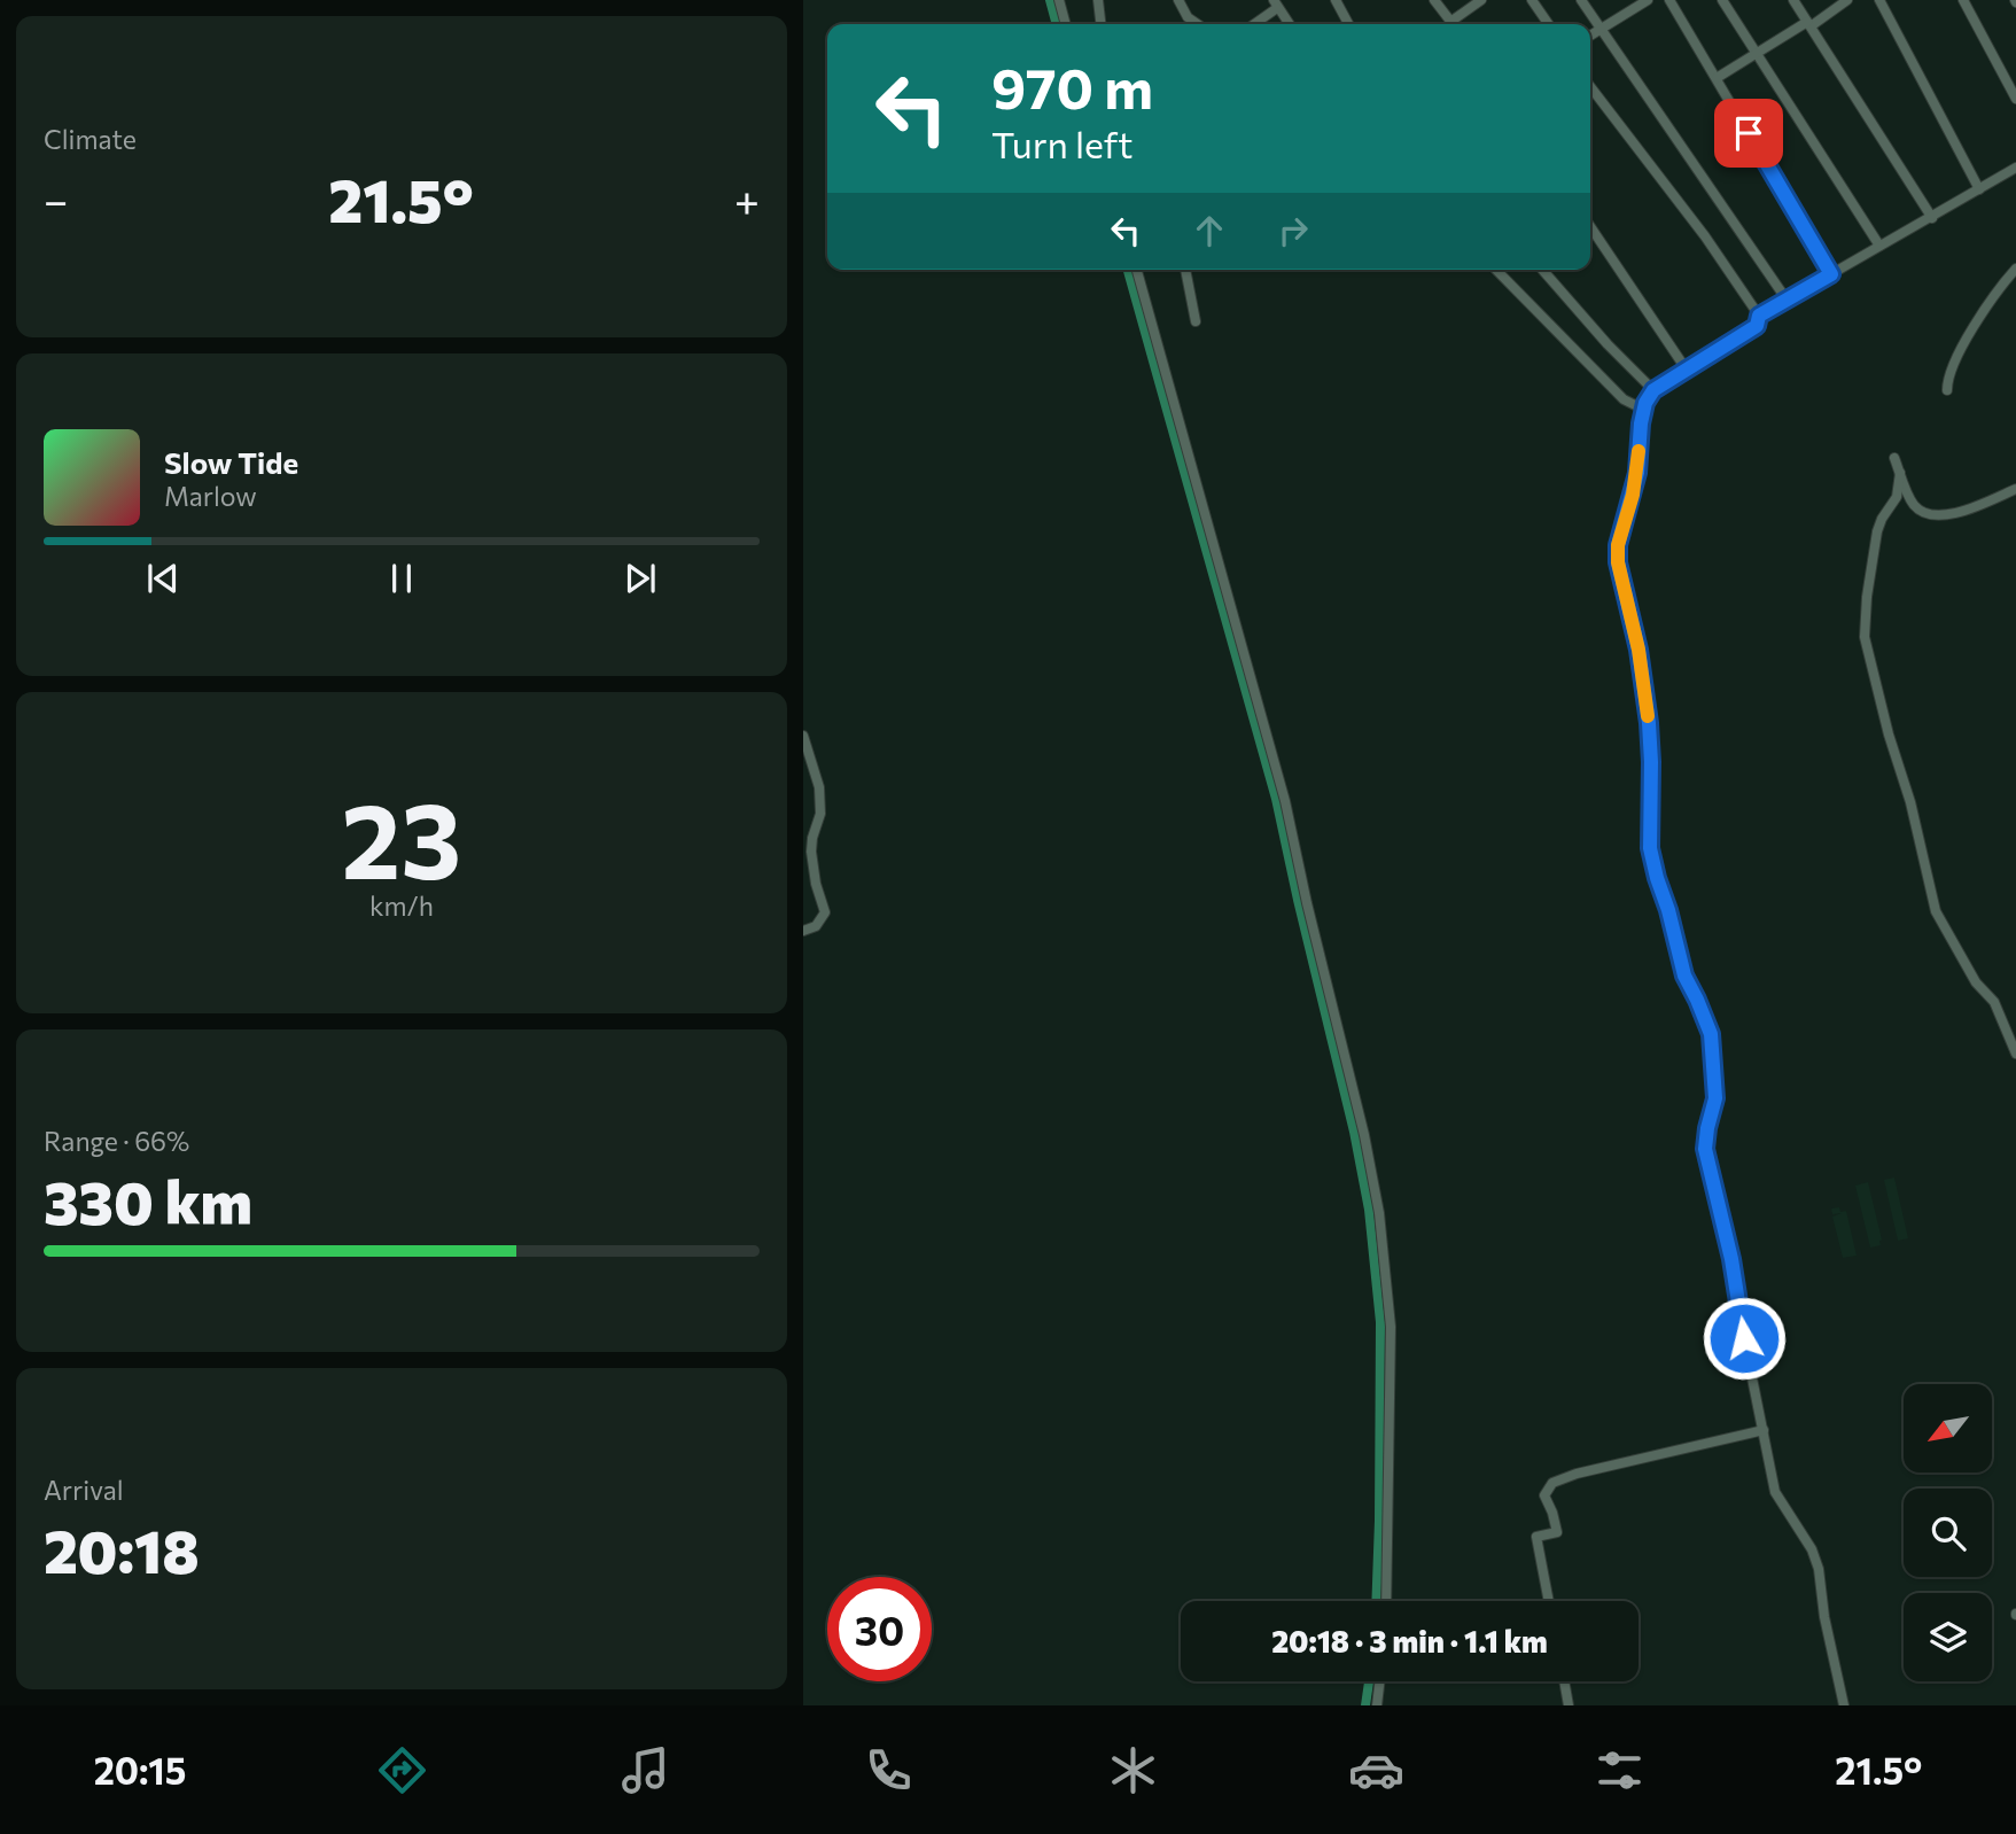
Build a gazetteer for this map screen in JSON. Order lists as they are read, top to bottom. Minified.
{"north":"bottom left","page":{"tile":["Climate",["23","km/h"],["Range · 66%","330 km"],["Arrival","20:18"]],"turn":["970 m","Turn left"],"heat":["−","21.5°","+"],"song":["Slow Tide","Marlow"],"limit":"30","trip":"20:18 · 3 min · 1.1 km","tabs":["20:15","21.5°"]}}
